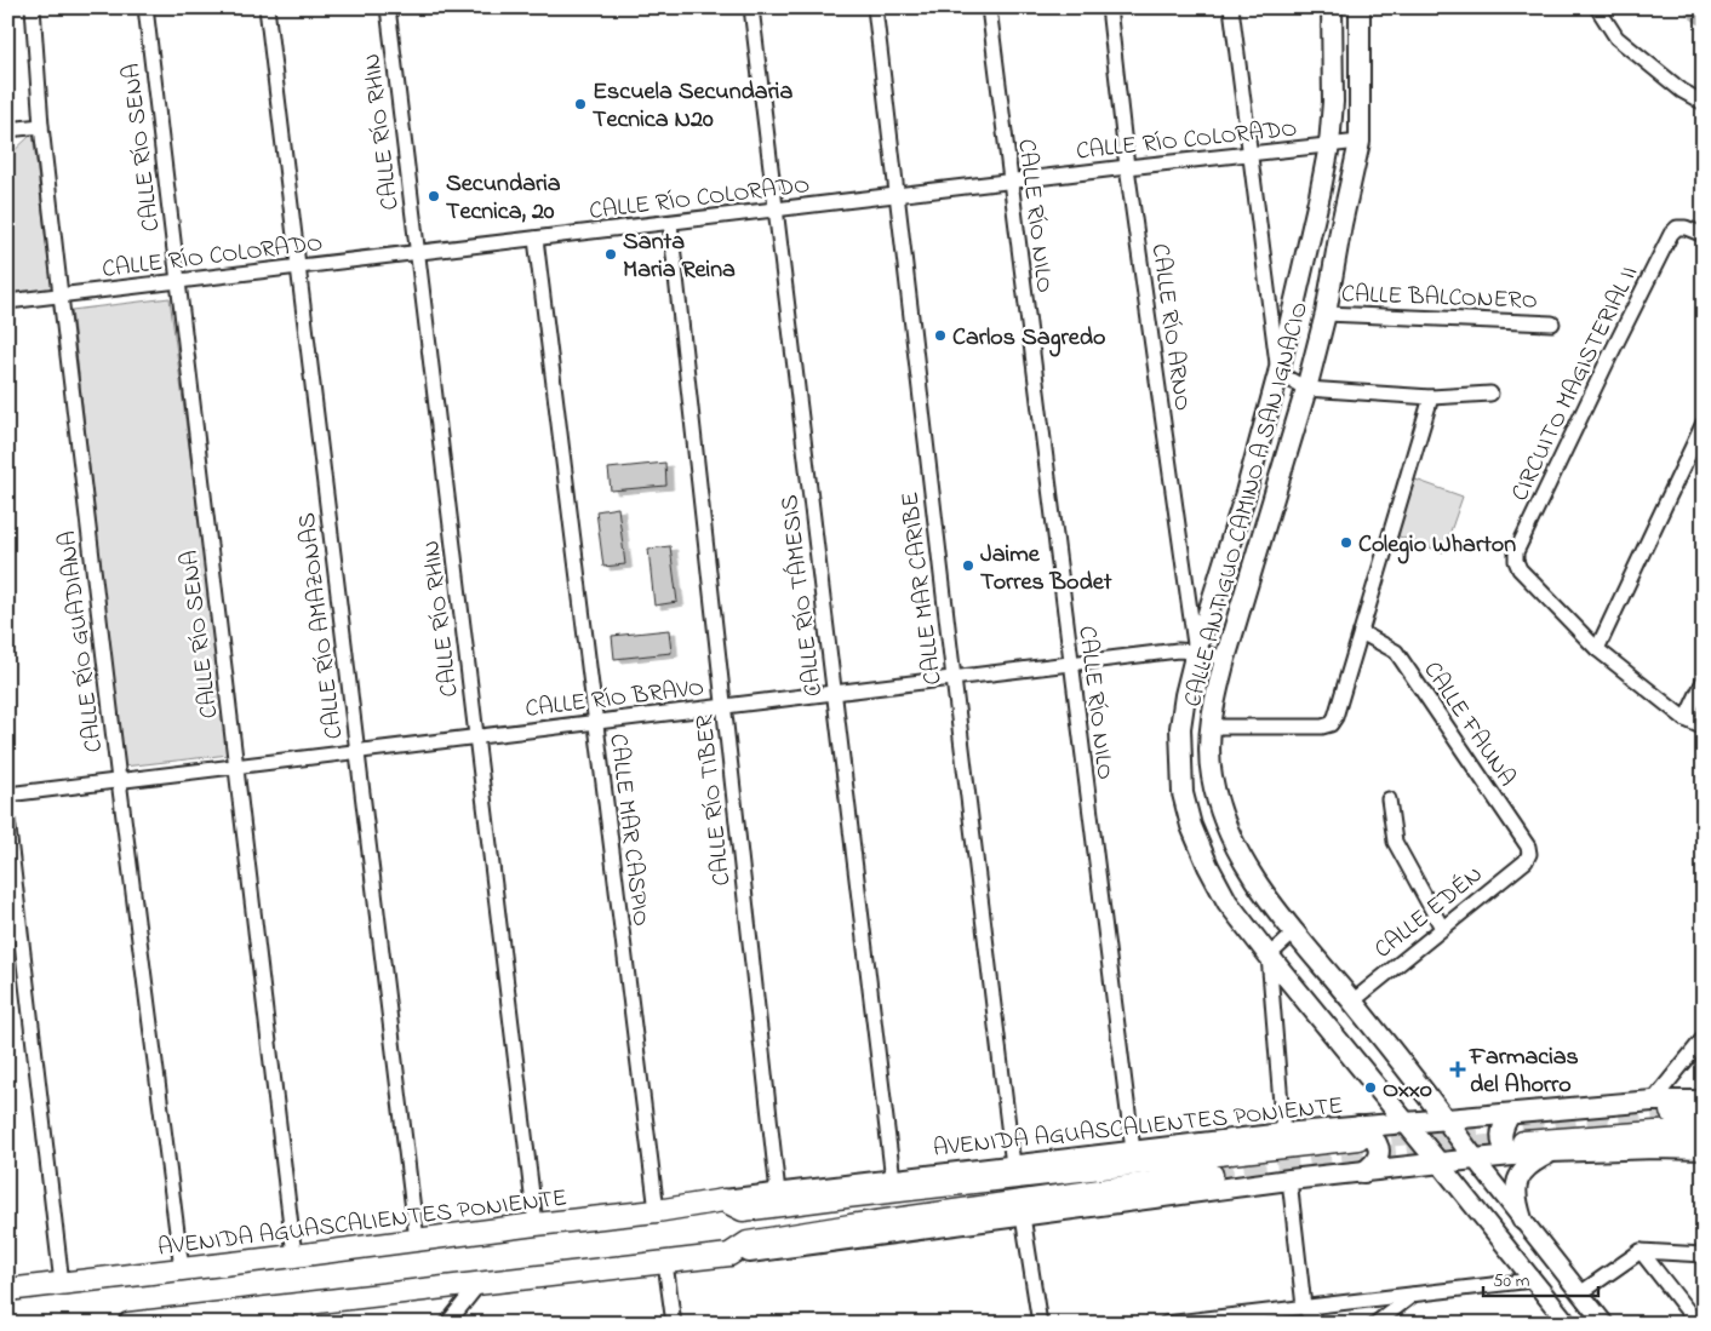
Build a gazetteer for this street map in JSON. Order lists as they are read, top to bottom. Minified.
{"streets":{"main road":["CALLE ANTIGUO CAMINO A SAN IGNACIO","AVENIDA AGUASCALIENTES PONIENTE"],"street":["CALLE RÍO RHIN","CALLE RÍO COLORADO","CALLE RÍO SENA","CALLE RÍO NILO","CALLE BALCONERO","CALLE RÍO ARNO","CIRCUITO MAGISTERIAL II","CALLE MAR CARIBE","CALLE RÍO TÁMESIS","CALLE RÍO AMAZONAS","CALLE RÍO GUADIANA","CALLE RÍO BRAVO","CALLE FAUNA","CALLE RÍO TIBER","CALLE MAR CASPIO","CALLE EDÉN"]},"crossings":[["CALLE RÍO RHIN","CALLE RÍO COLORADO"],["CALLE RÍO RHIN","CALLE RÍO BRAVO"],["CALLE RÍO RHIN","AVENIDA AGUASCALIENTES PONIENTE"],["CALLE RÍO COLORADO","CALLE RÍO SENA"],["CALLE RÍO COLORADO","CALLE RÍO NILO"],["CALLE RÍO COLORADO","CALLE RÍO ARNO"],["CALLE RÍO COLORADO","CALLE ANTIGUO CAMINO A SAN IGNACIO"],["CALLE RÍO COLORADO","CALLE MAR CARIBE"],["CALLE RÍO COLORADO","CALLE RÍO TÁMESIS"],["CALLE RÍO COLORADO","CALLE RÍO AMAZONAS"],["CALLE RÍO COLORADO","CALLE RÍO GUADIANA"],["CALLE RÍO COLORADO","CALLE RÍO TIBER"],["CALLE RÍO COLORADO","CALLE MAR CASPIO"],["CALLE RÍO SENA","CALLE RÍO BRAVO"],["CALLE RÍO SENA","AVENIDA AGUASCALIENTES PONIENTE"],["CALLE RÍO NILO","CALLE RÍO BRAVO"],["CALLE RÍO NILO","AVENIDA AGUASCALIENTES PONIENTE"],["CALLE BALCONERO","CALLE ANTIGUO CAMINO A SAN IGNACIO"],["CALLE RÍO ARNO","CALLE ANTIGUO CAMINO A SAN IGNACIO"],["CALLE RÍO ARNO","CALLE RÍO BRAVO"],["CALLE ANTIGUO CAMINO A SAN IGNACIO","CALLE RÍO BRAVO"],["CALLE ANTIGUO CAMINO A SAN IGNACIO","CALLE EDÉN"],["CALLE ANTIGUO CAMINO A SAN IGNACIO","AVENIDA AGUASCALIENTES PONIENTE"],["CALLE MAR CARIBE","CALLE RÍO BRAVO"],["CALLE MAR CARIBE","AVENIDA AGUASCALIENTES PONIENTE"],["CALLE RÍO TÁMESIS","CALLE RÍO BRAVO"],["CALLE RÍO TÁMESIS","AVENIDA AGUASCALIENTES PONIENTE"],["CALLE RÍO AMAZONAS","CALLE RÍO BRAVO"],["CALLE RÍO AMAZONAS","AVENIDA AGUASCALIENTES PONIENTE"],["CALLE RÍO GUADIANA","CALLE RÍO BRAVO"],["CALLE RÍO GUADIANA","AVENIDA AGUASCALIENTES PONIENTE"],["CALLE RÍO BRAVO","CALLE RÍO TIBER"],["CALLE RÍO BRAVO","CALLE MAR CASPIO"],["CALLE FAUNA","CALLE EDÉN"],["CALLE RÍO TIBER","AVENIDA AGUASCALIENTES PONIENTE"],["CALLE MAR CASPIO","AVENIDA AGUASCALIENTES PONIENTE"]],"places":{"other":["Escuela Secundaria Tecnica N20","Secundaria Tecnica, 20","Santa Maria Reina","Carlos Sagredo","Colegio Wharton","Jaime Torres Bodet","Oxxo"],"health":["Farmacias del Ahorro"]},"scale_bar":"50 m"}
